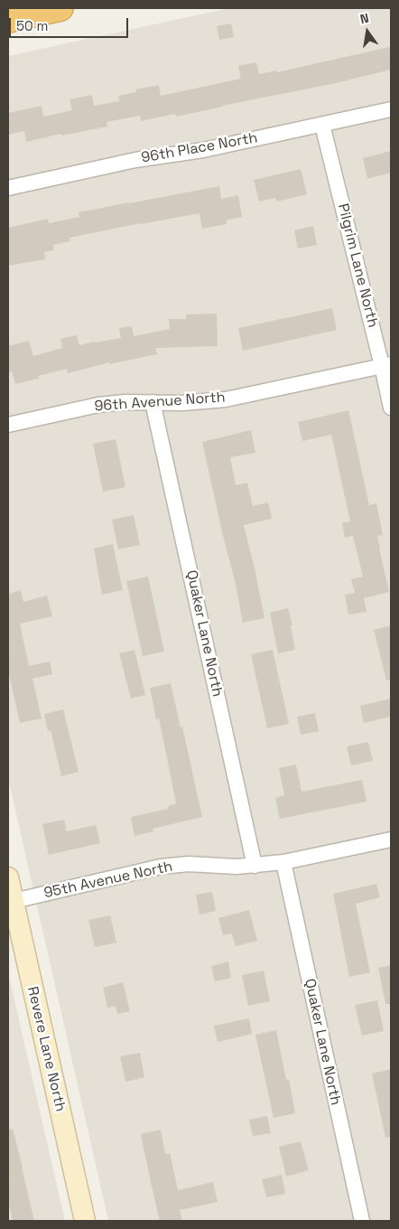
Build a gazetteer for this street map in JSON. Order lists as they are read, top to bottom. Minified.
{"streets":{"street":["96th Place North","Pilgrim Lane North","96th Avenue North","Quaker Lane North","95th Avenue North","Revere Lane North"]},"crossings":[["96th Place North","Pilgrim Lane North"],["Pilgrim Lane North","96th Avenue North"],["96th Avenue North","Quaker Lane North"],["Quaker Lane North","95th Avenue North"],["95th Avenue North","Revere Lane North"]],"scale_bar":"50 m","north":"top"}
